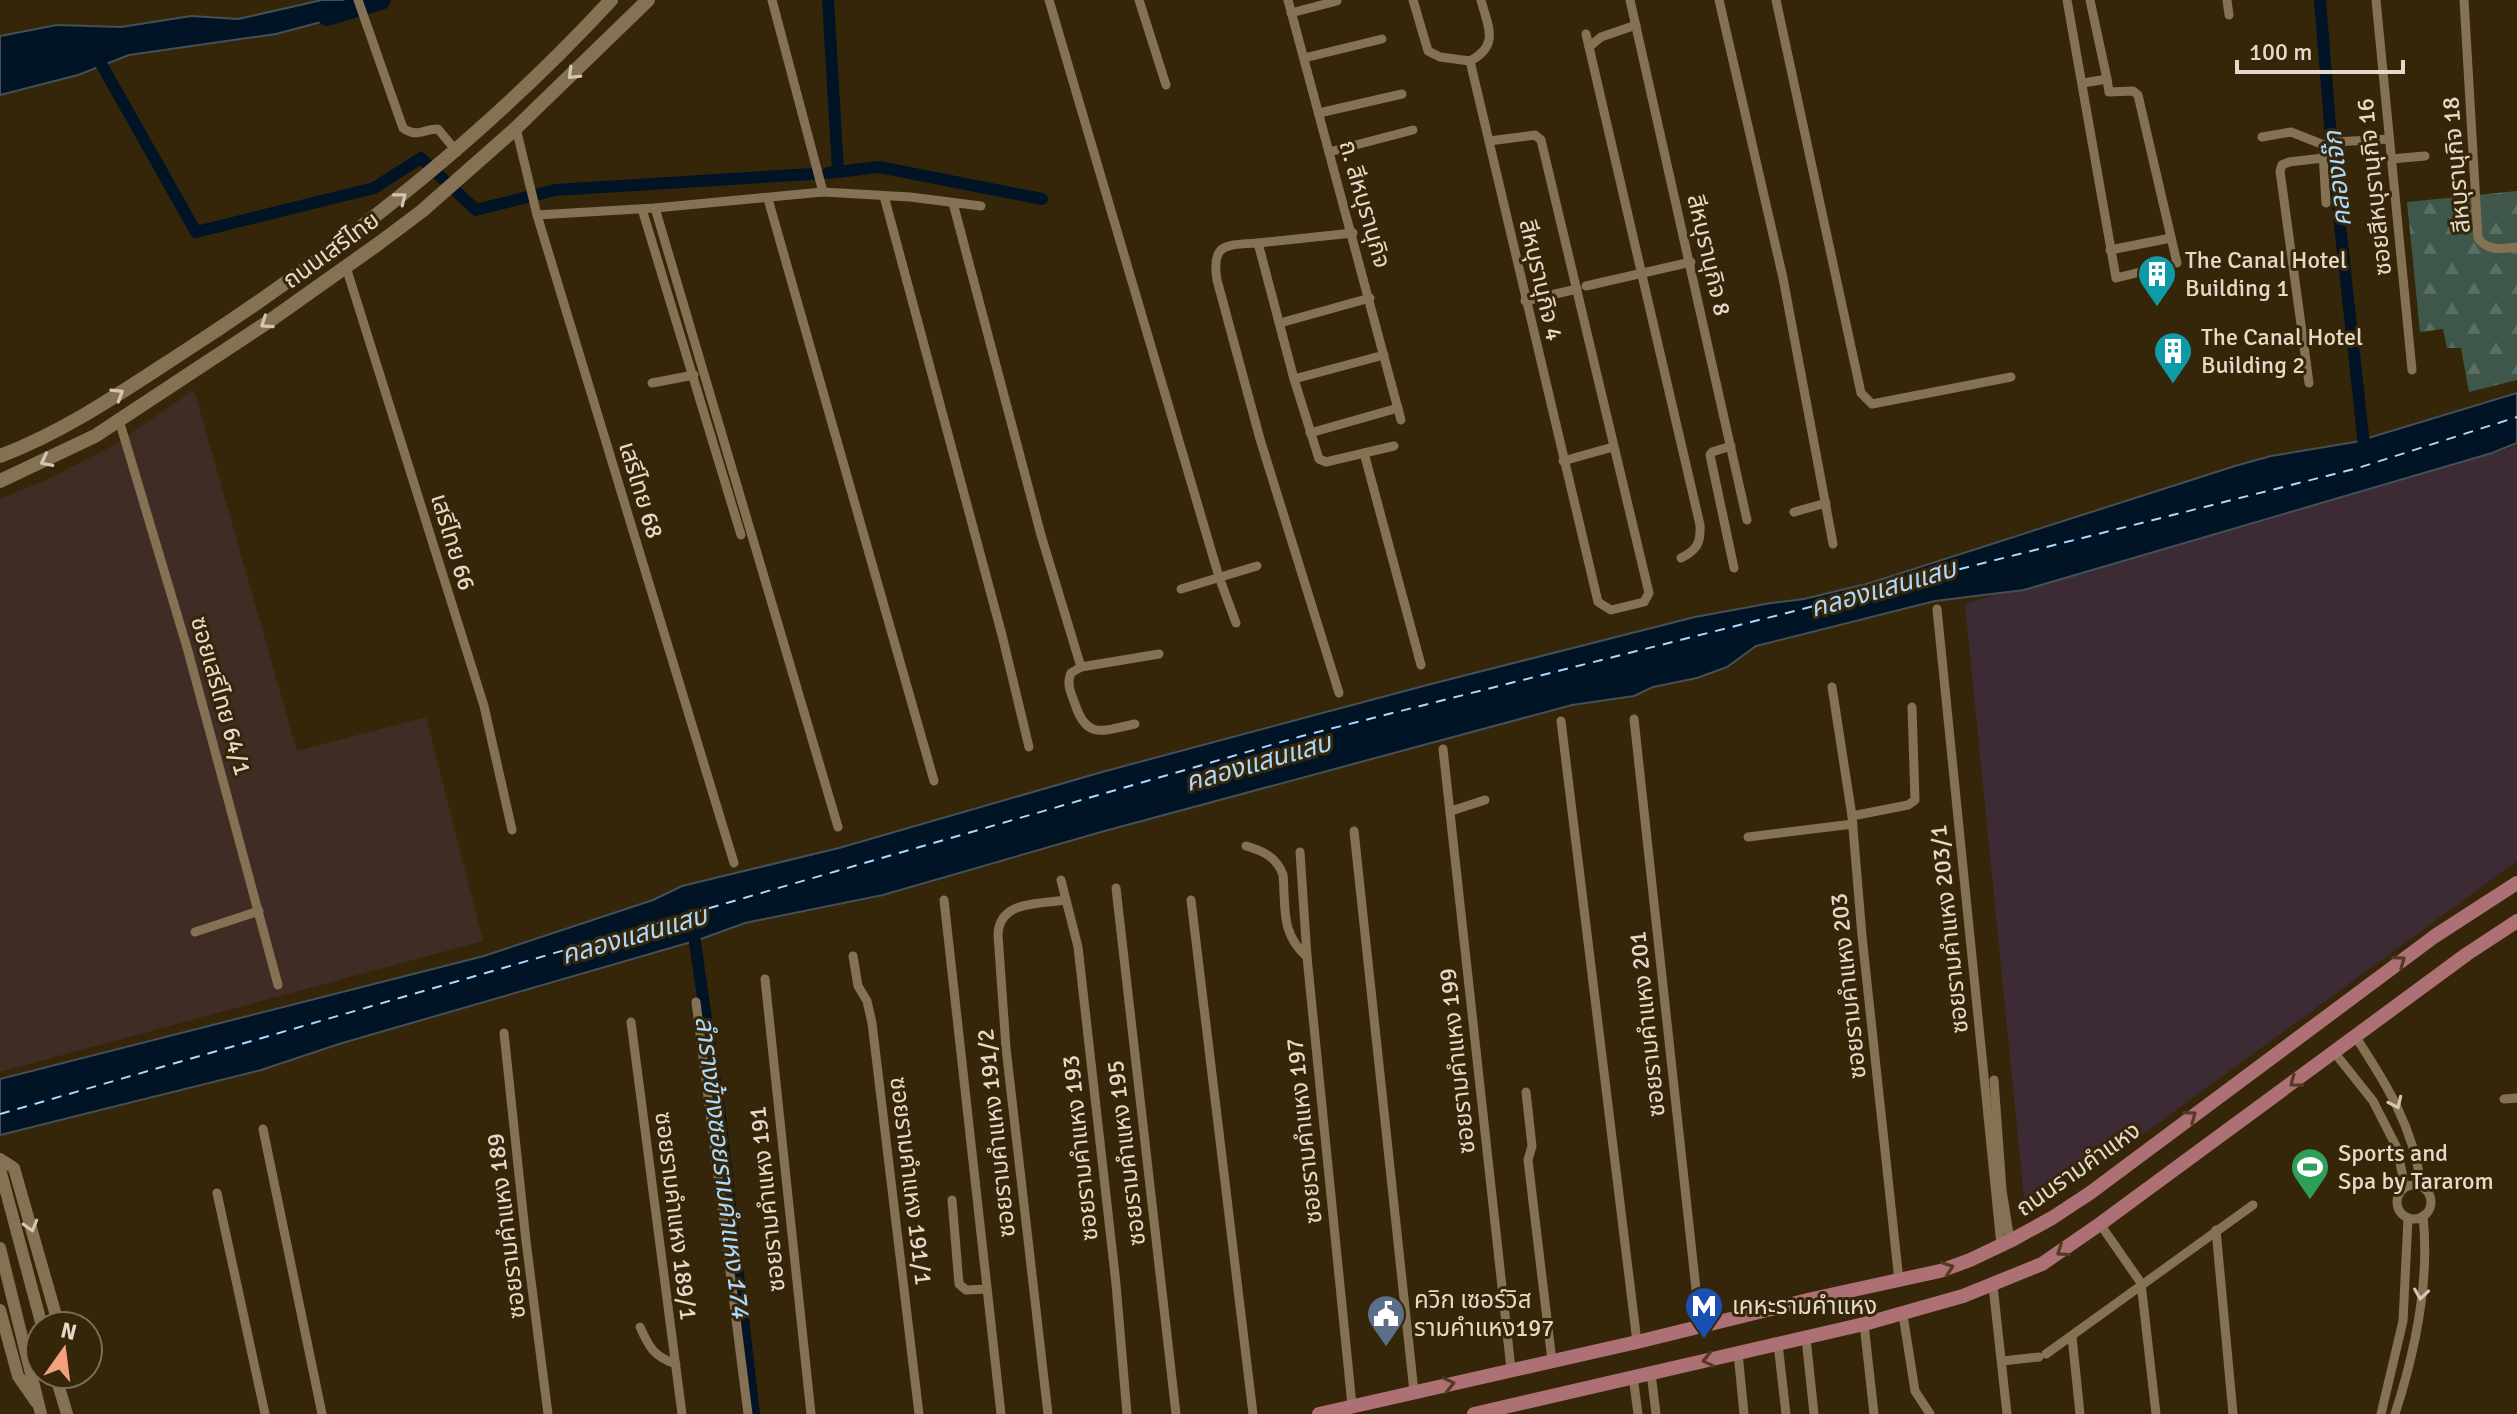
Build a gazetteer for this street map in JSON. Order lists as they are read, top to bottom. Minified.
{"streets":{"main road":["ถนนเสรีไทย","ถนนรามคำแหง"],"street":["สีหบุรานุกิจ 18","ซอยสีหบุรานุกิจ 16","ถ. สีหบุรานุกิจ","สีหบุรานุกิจ 8","สีหบุรานุกิจ 4","เสรีไทย 68","เสรีไทย 66","ซอยเสรีไทย 64/1","ซอยรามคำแหง 203/1","ซอยรามคำแหง 203","ซอยรามคำแหง 201","ซอยรามคำแหง 199","ซอยรามคำแหง 197","ซอยรามคำแหง 191/2","ซอยรามคำแหง 193","ซอยรามคำแหง 195","ซอยรามคำแหง 191/1","ซอยรามคำแหง 191","ซอยรามคำแหง 189/1","ซอยรามคำแหง 189"]},"crossings":[["ถนนเสรีไทย","เสรีไทย 68"],["ถนนเสรีไทย","เสรีไทย 66"],["ถนนเสรีไทย","ซอยเสรีไทย 64/1"],["ซอยรามคำแหง 203/1","ถนนรามคำแหง"],["ซอยรามคำแหง 203","ถนนรามคำแหง"],["ซอยรามคำแหง 201","ถนนรามคำแหง"],["ซอยรามคำแหง 199","ถนนรามคำแหง"],["ซอยรามคำแหง 197","ถนนรามคำแหง"],["ซอยรามคำแหง 191/2","ซอยรามคำแหง 193"]],"water":["คลองเจ๊ก","คลองแสนแสบ","ลำรางข้างซอยรามคำแหง 174"],"places":{"building":["The Canal Hotel Building 1","The Canal Hotel Building 2"],"sports":["Sports and Spa by Tararom"],"metro station":["เคหะรามคำแหง"],"public building":["ควิก เซอร์วิส รามคำแหง197"]},"scale_bar":"100 m","north":"top"}
